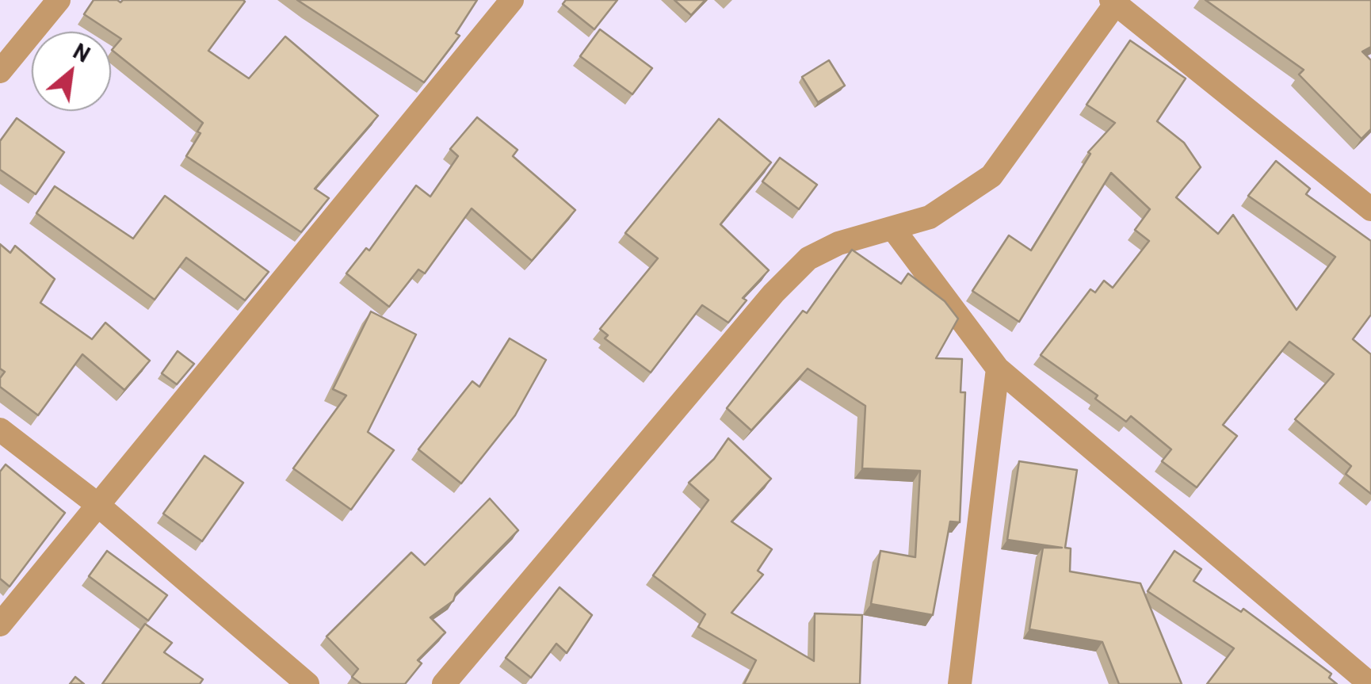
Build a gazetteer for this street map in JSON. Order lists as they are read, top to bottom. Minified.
{"north":"top right"}
